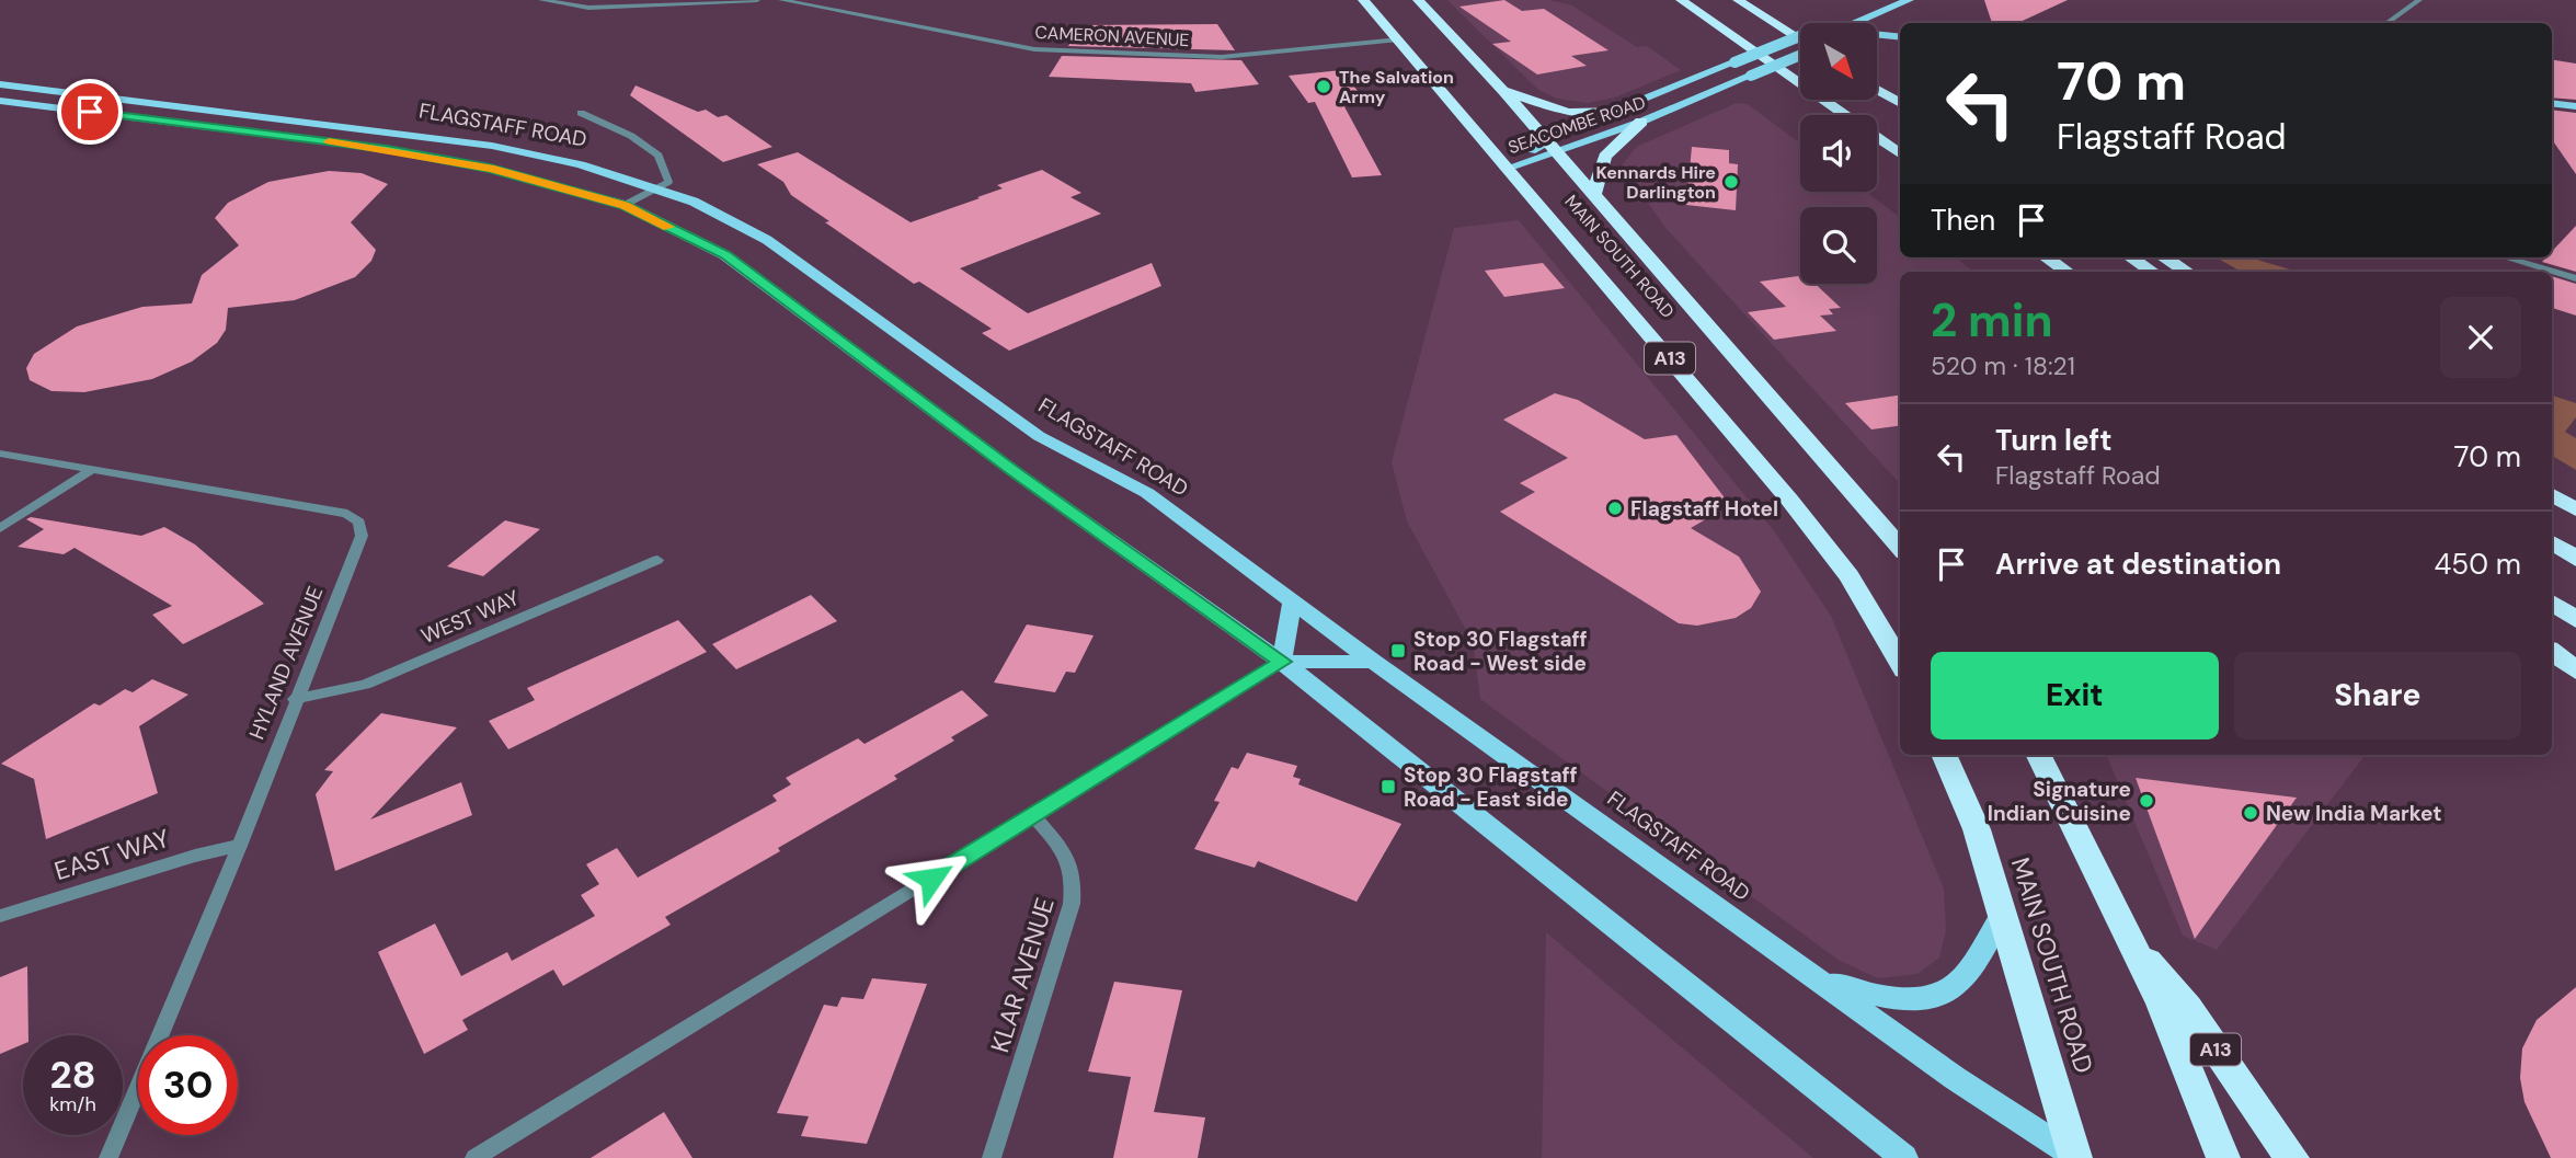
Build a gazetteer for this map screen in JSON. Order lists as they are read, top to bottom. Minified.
{"streets":{"highway":["MAIN SOUTH ROAD","A13"],"main road":["FLAGSTAFF ROAD","SEACOMBE ROAD"],"street":["CAMERON AVENUE","WEST WAY","HYLAND AVENUE","EAST WAY","KLAR AVENUE"]},"crossings":[["CAMERON AVENUE","MAIN SOUTH ROAD"],["FLAGSTAFF ROAD","MAIN SOUTH ROAD"],["SEACOMBE ROAD","MAIN SOUTH ROAD"],["SEACOMBE ROAD","A13"],["MAIN SOUTH ROAD","A13"],["WEST WAY","HYLAND AVENUE"],["HYLAND AVENUE","EAST WAY"]],"places":{"other":["The Salvation Army","Kennards Hire Darlington","Flagstaff Hotel","Signature Indian Cuisine","New India Market"],"transit":["Stop 30 Flagstaff Road - West side","Stop 30 Flagstaff Road - East side"]},"north":"bottom right","page":{"turn":["70 m","Flagstaff Road"],"then":"Then","heading":["2 min","520 m · 18:21"],"list":[{"name":"Turn left","note":"Flagstaff Road","value":"70 m"},{"name":"Arrive at destination","value":"450 m"}],"buttons":["Exit","Share"],"speed":"28 km/h","limit":"30"}}
